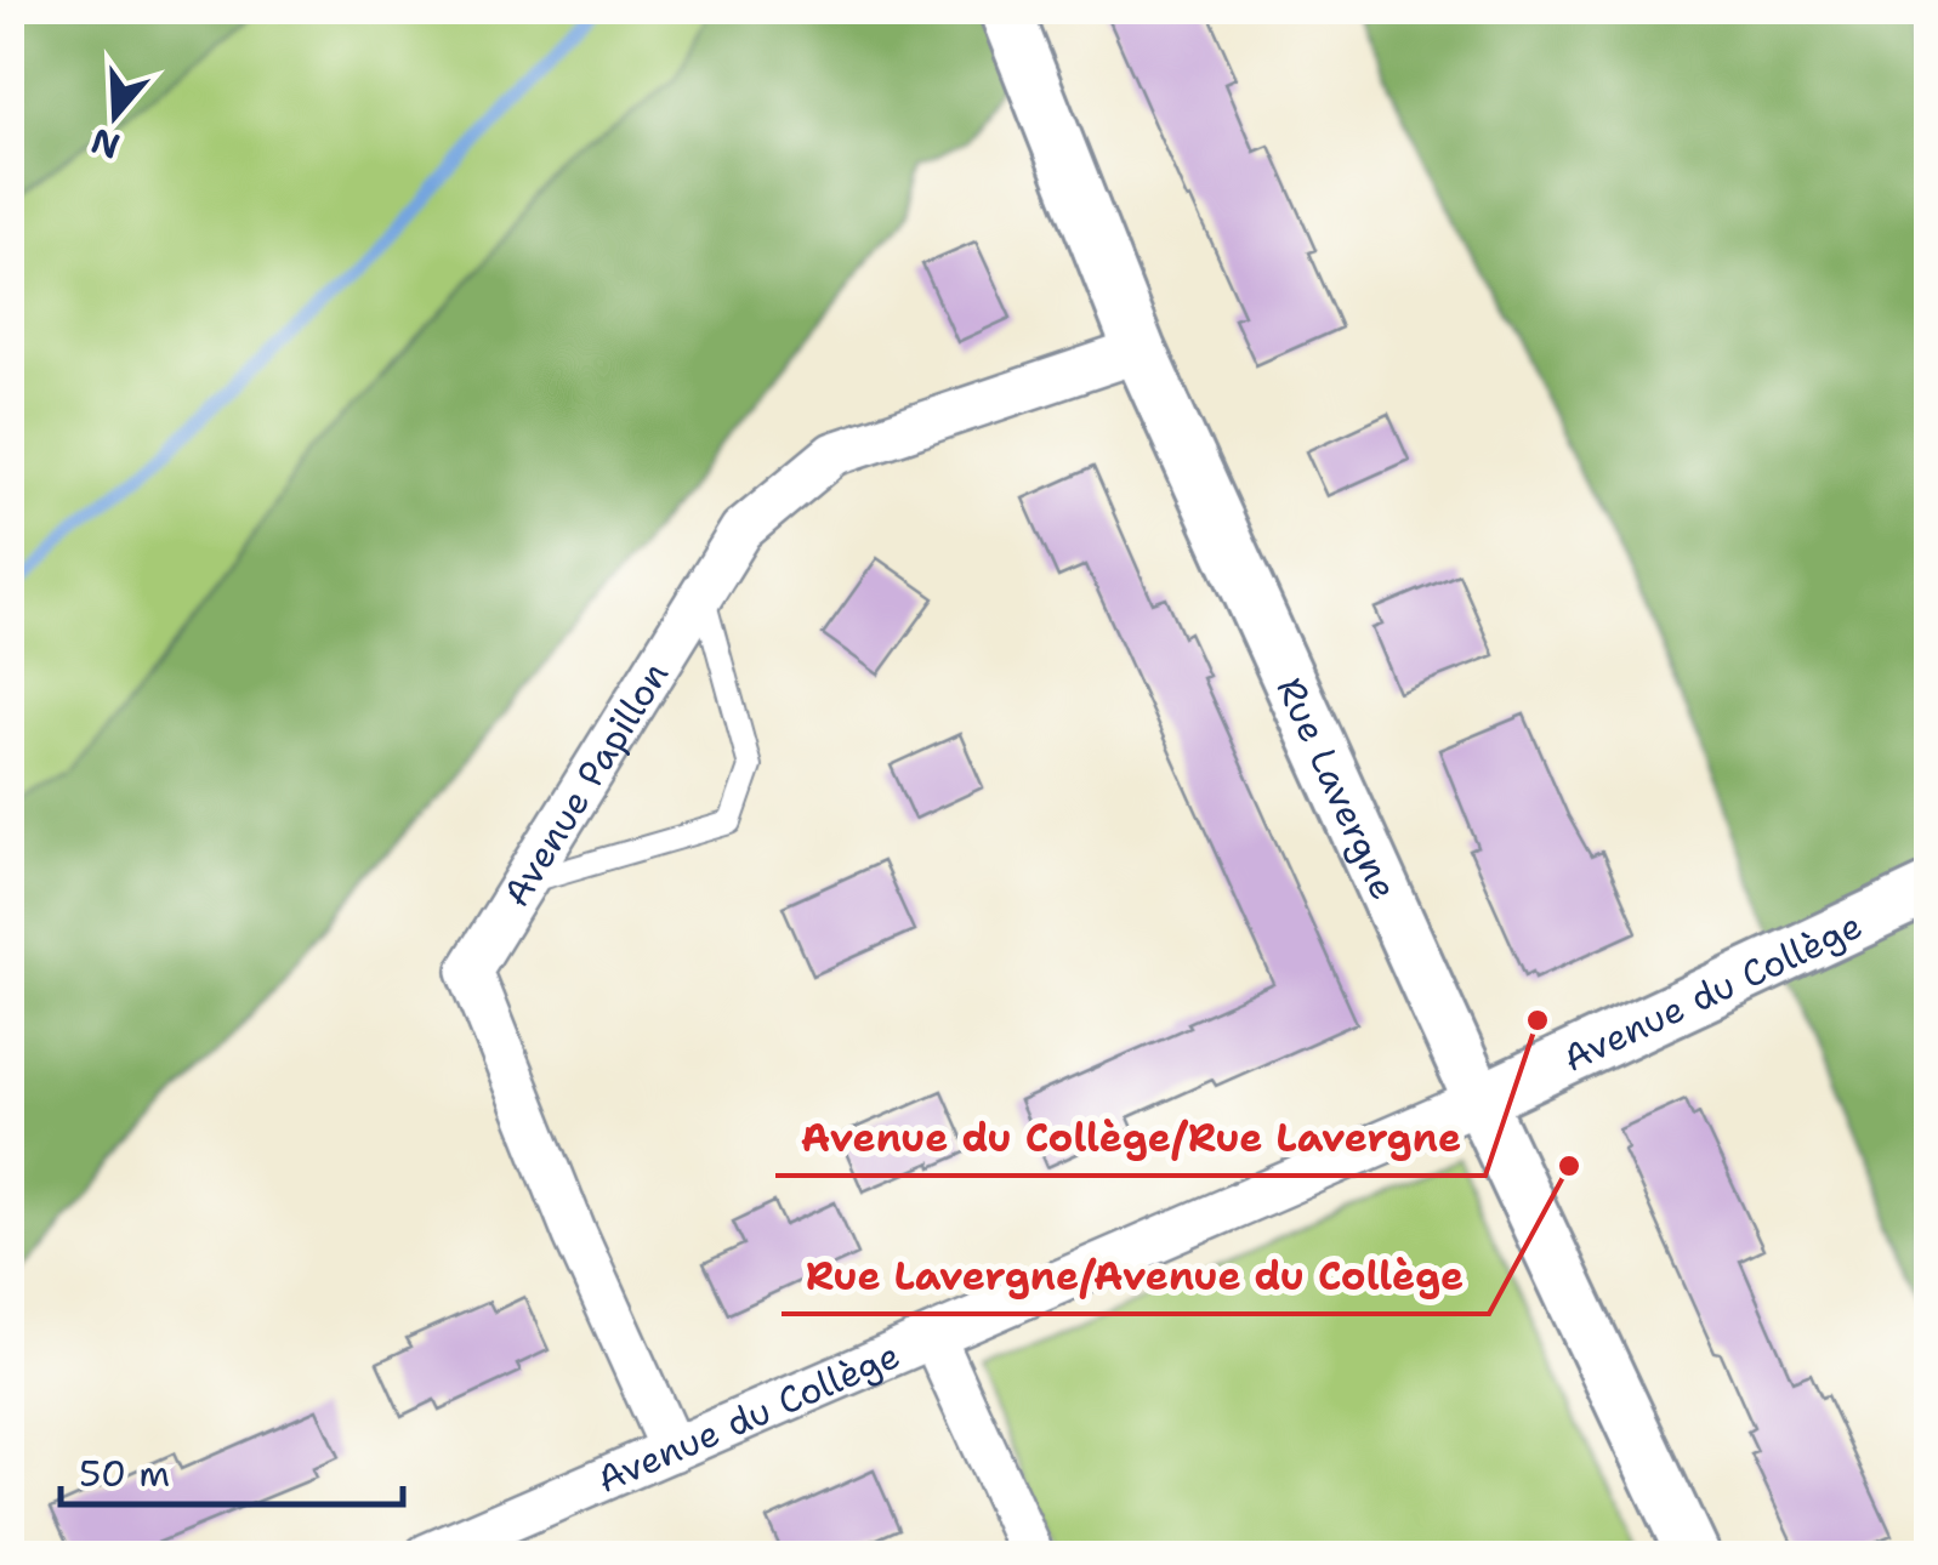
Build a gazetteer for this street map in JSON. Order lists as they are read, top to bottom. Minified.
{"streets":{"street":["Avenue Papillon","Rue Lavergne","Avenue du Collège"]},"crossings":[["Avenue Papillon","Rue Lavergne"],["Avenue Papillon","Avenue du Collège"],["Rue Lavergne","Avenue du Collège"]],"places":["Avenue du Collège/Rue Lavergne","Rue Lavergne/Avenue du Collège"],"scale_bar":"50 m","north":"bottom"}
